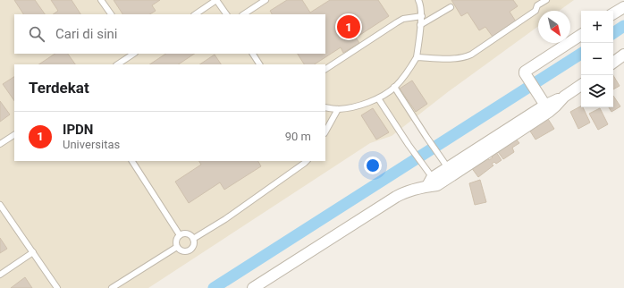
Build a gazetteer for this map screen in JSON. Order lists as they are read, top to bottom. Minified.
{"north":"bottom right","page":{"map_buttons":["+","−"],"pins":"1","search":"Cari di sini","heading":"Terdekat","list":[{"mark":"1","name":"IPDN","note":"Universitas","value":"90 m"}]}}
